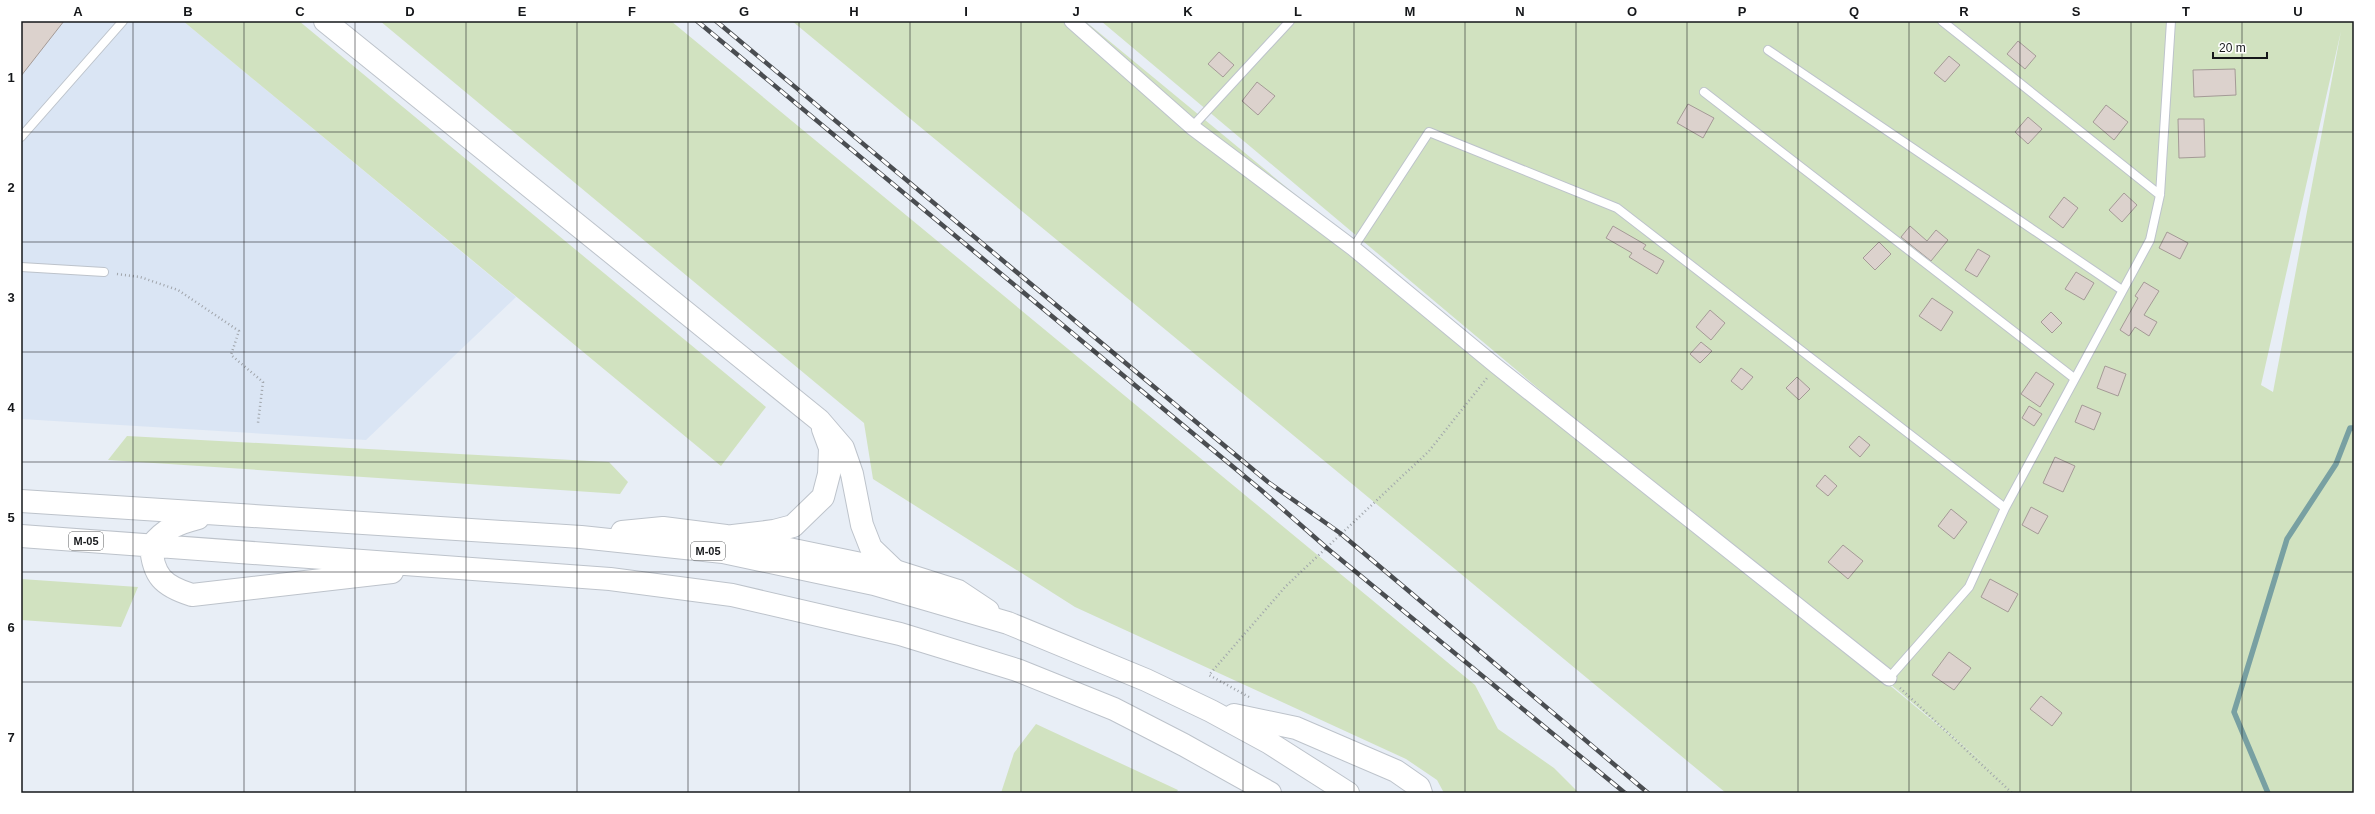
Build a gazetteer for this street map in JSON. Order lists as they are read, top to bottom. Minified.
{"streets":{"main road":["М-05"]},"scale_bar":"20 m","grid":{"columns":["A","B","C","D","E","F","G","H","I","J","K","L","M","N","O","P","Q","R","S","T","U"],"rows":["1","2","3","4","5","6","7"]}}
